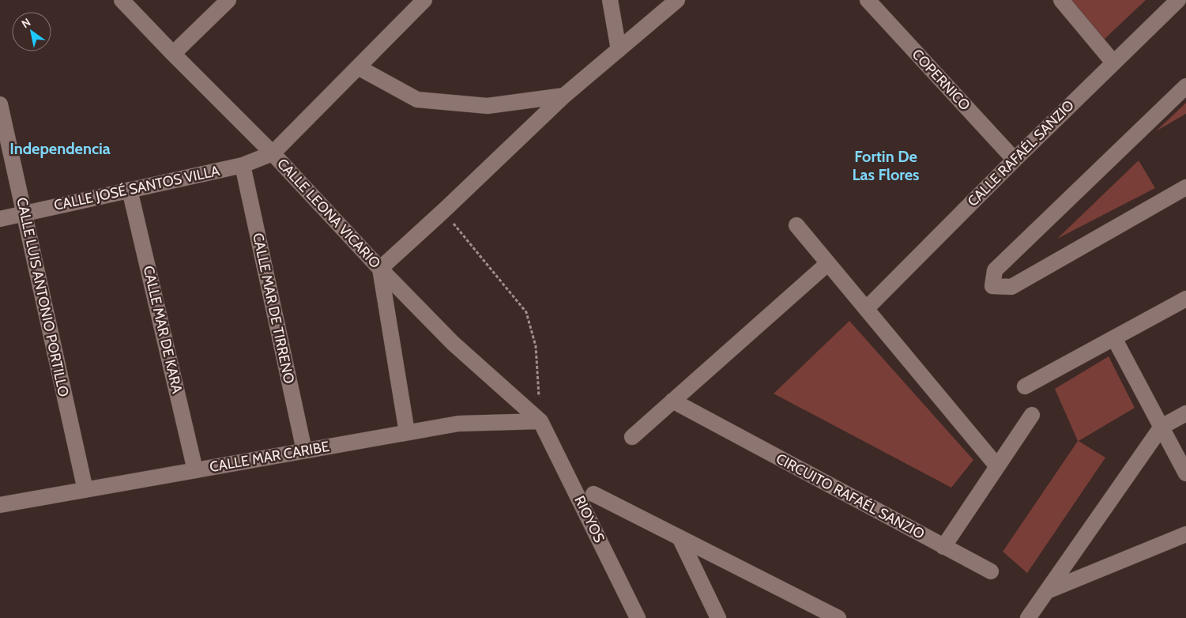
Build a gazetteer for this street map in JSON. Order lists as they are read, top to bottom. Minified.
{"streets":{"street":["COPERNICO","CALLE RAFAÉL SANZIO","CALLE JOSÉ SANTOS VILLA","CALLE LEONA VICARIO","CALLE LUIS ANTONIO PORTILLO","CALLE MAR DE TIRRENO","CALLE MAR DE KARA","CALLE MAR CARIBE","CIRCUITO RAFAÉL SANZIO","RIOYOS"]},"crossings":[["COPERNICO","CALLE RAFAÉL SANZIO"],["CALLE JOSÉ SANTOS VILLA","CALLE LEONA VICARIO"],["CALLE JOSÉ SANTOS VILLA","CALLE LUIS ANTONIO PORTILLO"],["CALLE JOSÉ SANTOS VILLA","CALLE MAR DE TIRRENO"],["CALLE JOSÉ SANTOS VILLA","CALLE MAR DE KARA"],["CALLE LEONA VICARIO","CALLE MAR CARIBE"],["CALLE LEONA VICARIO","RIOYOS"],["CALLE LUIS ANTONIO PORTILLO","CALLE MAR CARIBE"],["CALLE MAR DE TIRRENO","CALLE MAR CARIBE"],["CALLE MAR DE KARA","CALLE MAR CARIBE"],["CALLE MAR CARIBE","RIOYOS"]],"districts":["Independencia","Fortin De Las Flores"],"north":"top left"}
